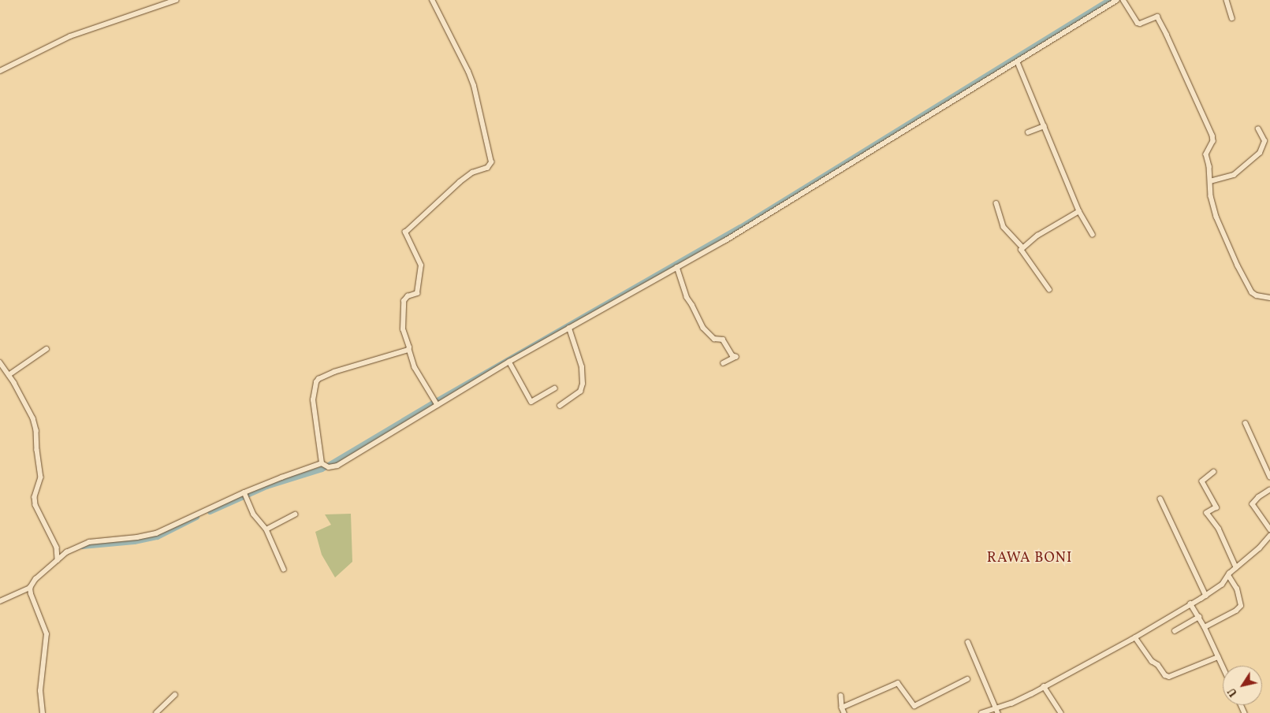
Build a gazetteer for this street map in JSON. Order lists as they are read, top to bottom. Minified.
{"districts":["RAWA BONI"],"north":"bottom left"}
